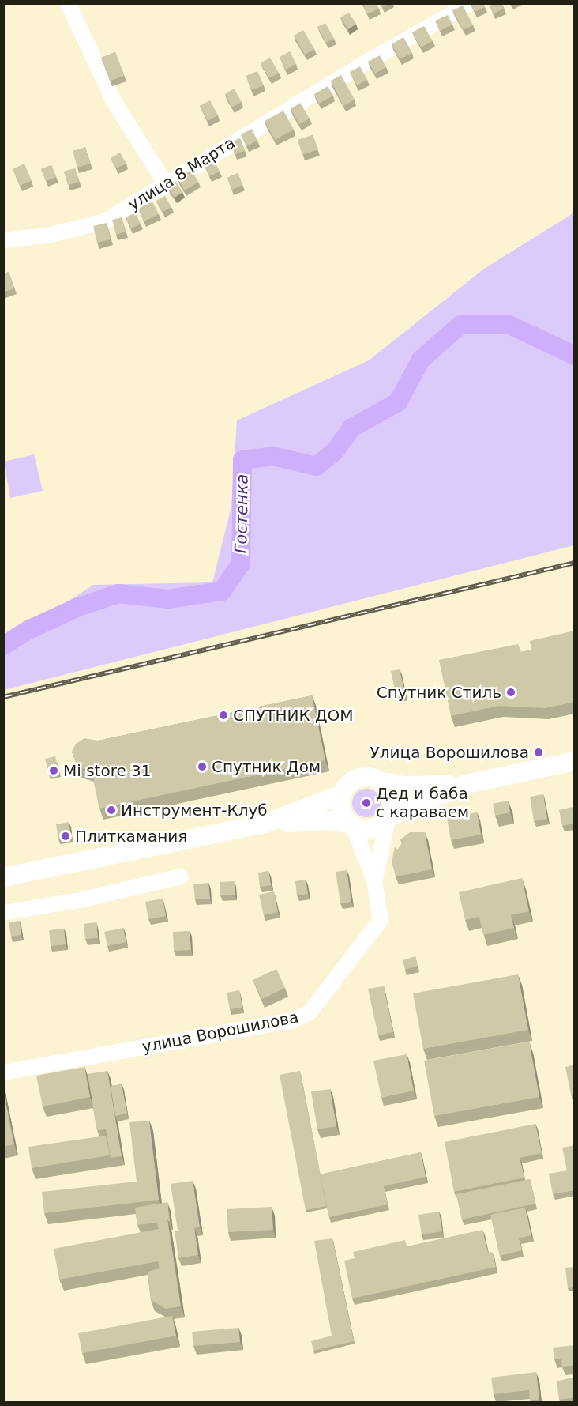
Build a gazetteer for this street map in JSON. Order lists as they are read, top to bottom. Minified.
{"streets":{"street":["улица 8 Марта","улица Ворошилова"]},"water":["Гостенка"],"places":["Спутник Стиль","СПУТНИК ДОМ","Улица Ворошилова","Спутник Дом","Mi store 31","Дед и баба с караваем","Инструмент-Клуб","Плиткамания"]}
